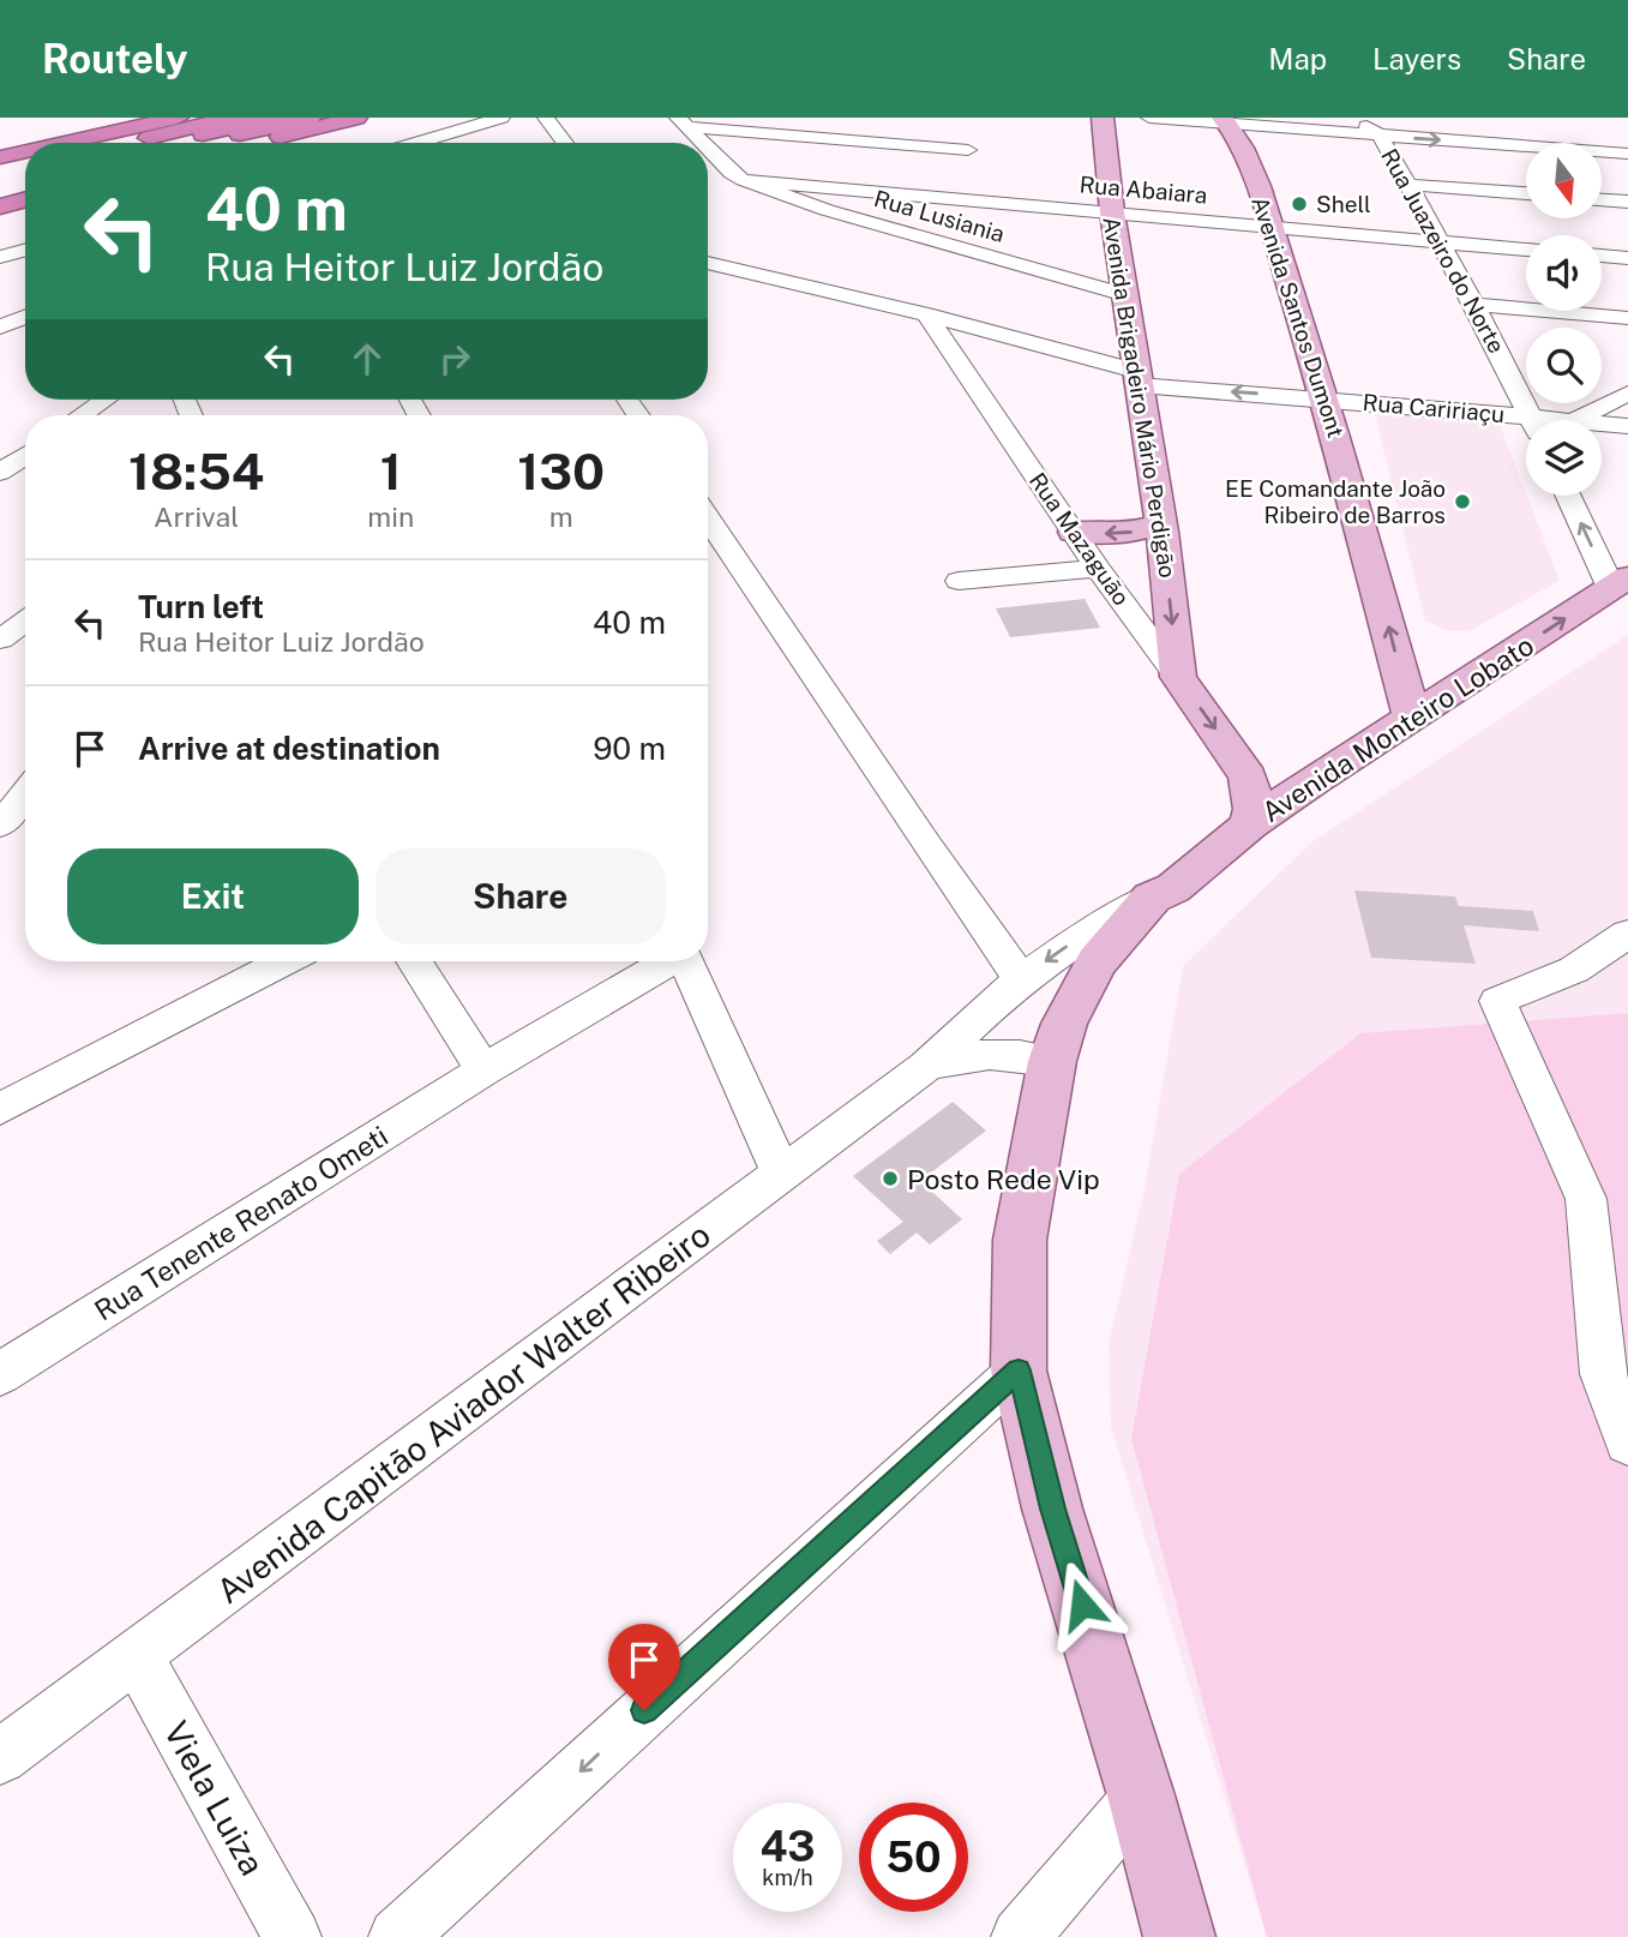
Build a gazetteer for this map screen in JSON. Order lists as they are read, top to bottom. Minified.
{"streets":{"main road":["Avenida Santos Dumont","Avenida Brigadeiro Mário Perdigão","Rua Mazaguão","Avenida Monteiro Lobato"],"street":["Rua Abaiara","Rua Lusiania","Rua Juazeiro do Norte","Rua Caririaçu","Rua Tenente Renato Ometi","Avenida Capitão Aviador Walter Ribeiro","Viela Luiza"]},"crossings":[["Rua Abaiara","Rua Lusiania"],["Rua Abaiara","Rua Juazeiro do Norte"],["Rua Abaiara","Avenida Santos Dumont"],["Rua Abaiara","Avenida Brigadeiro Mário Perdigão"],["Rua Lusiania","Avenida Brigadeiro Mário Perdigão"],["Avenida Santos Dumont","Rua Caririaçu"],["Avenida Santos Dumont","Avenida Monteiro Lobato"],["Avenida Brigadeiro Mário Perdigão","Rua Caririaçu"],["Avenida Brigadeiro Mário Perdigão","Rua Mazaguão"],["Rua Caririaçu","Rua Mazaguão"],["Avenida Monteiro Lobato","Avenida Capitão Aviador Walter Ribeiro"],["Avenida Capitão Aviador Walter Ribeiro","Viela Luiza"]],"one_way":["Avenida Santos Dumont"],"places":["Shell","EE Comandante João Ribeiro de Barros","Posto Rede Vip"],"north":"bottom","page":{"header":"Routely","nav":["Map","Layers","Share"],"turn":["40 m","Rua Heitor Luiz Jordão"],"eta":["18:54","Arrival","1","min","130","m"],"list":[{"name":"Turn left","note":"Rua Heitor Luiz Jordão","value":"40 m"},{"name":"Arrive at destination","value":"90 m"}],"buttons":["Exit","Share"],"speed":"43 km/h","limit":"50"}}
